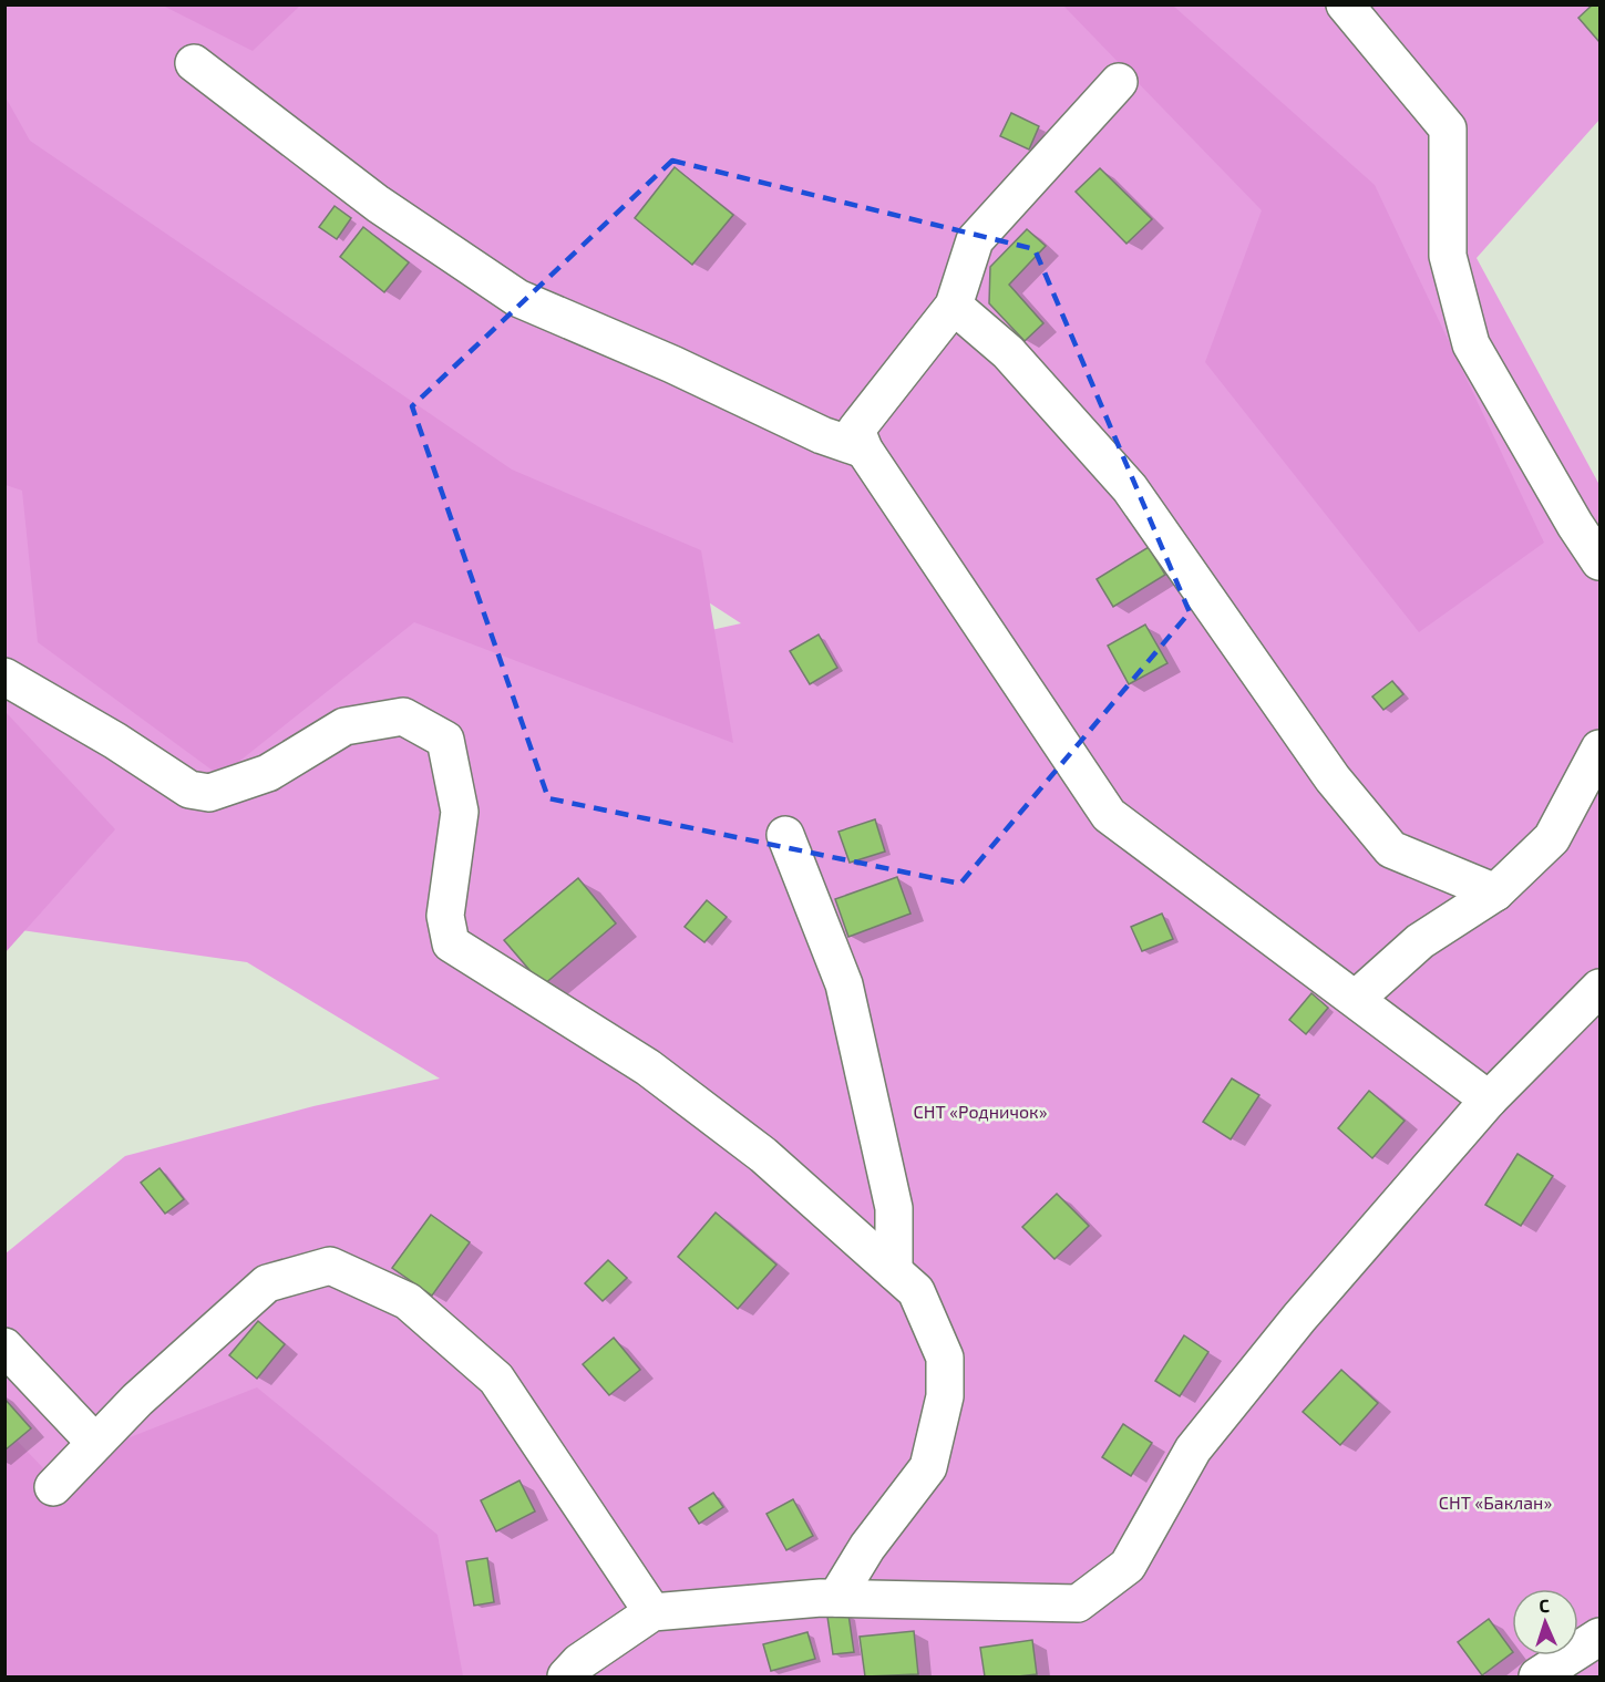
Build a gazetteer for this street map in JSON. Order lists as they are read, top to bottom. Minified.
{"parks":["СНТ «Родничок»","СНТ «Баклан»"],"north":"top"}
